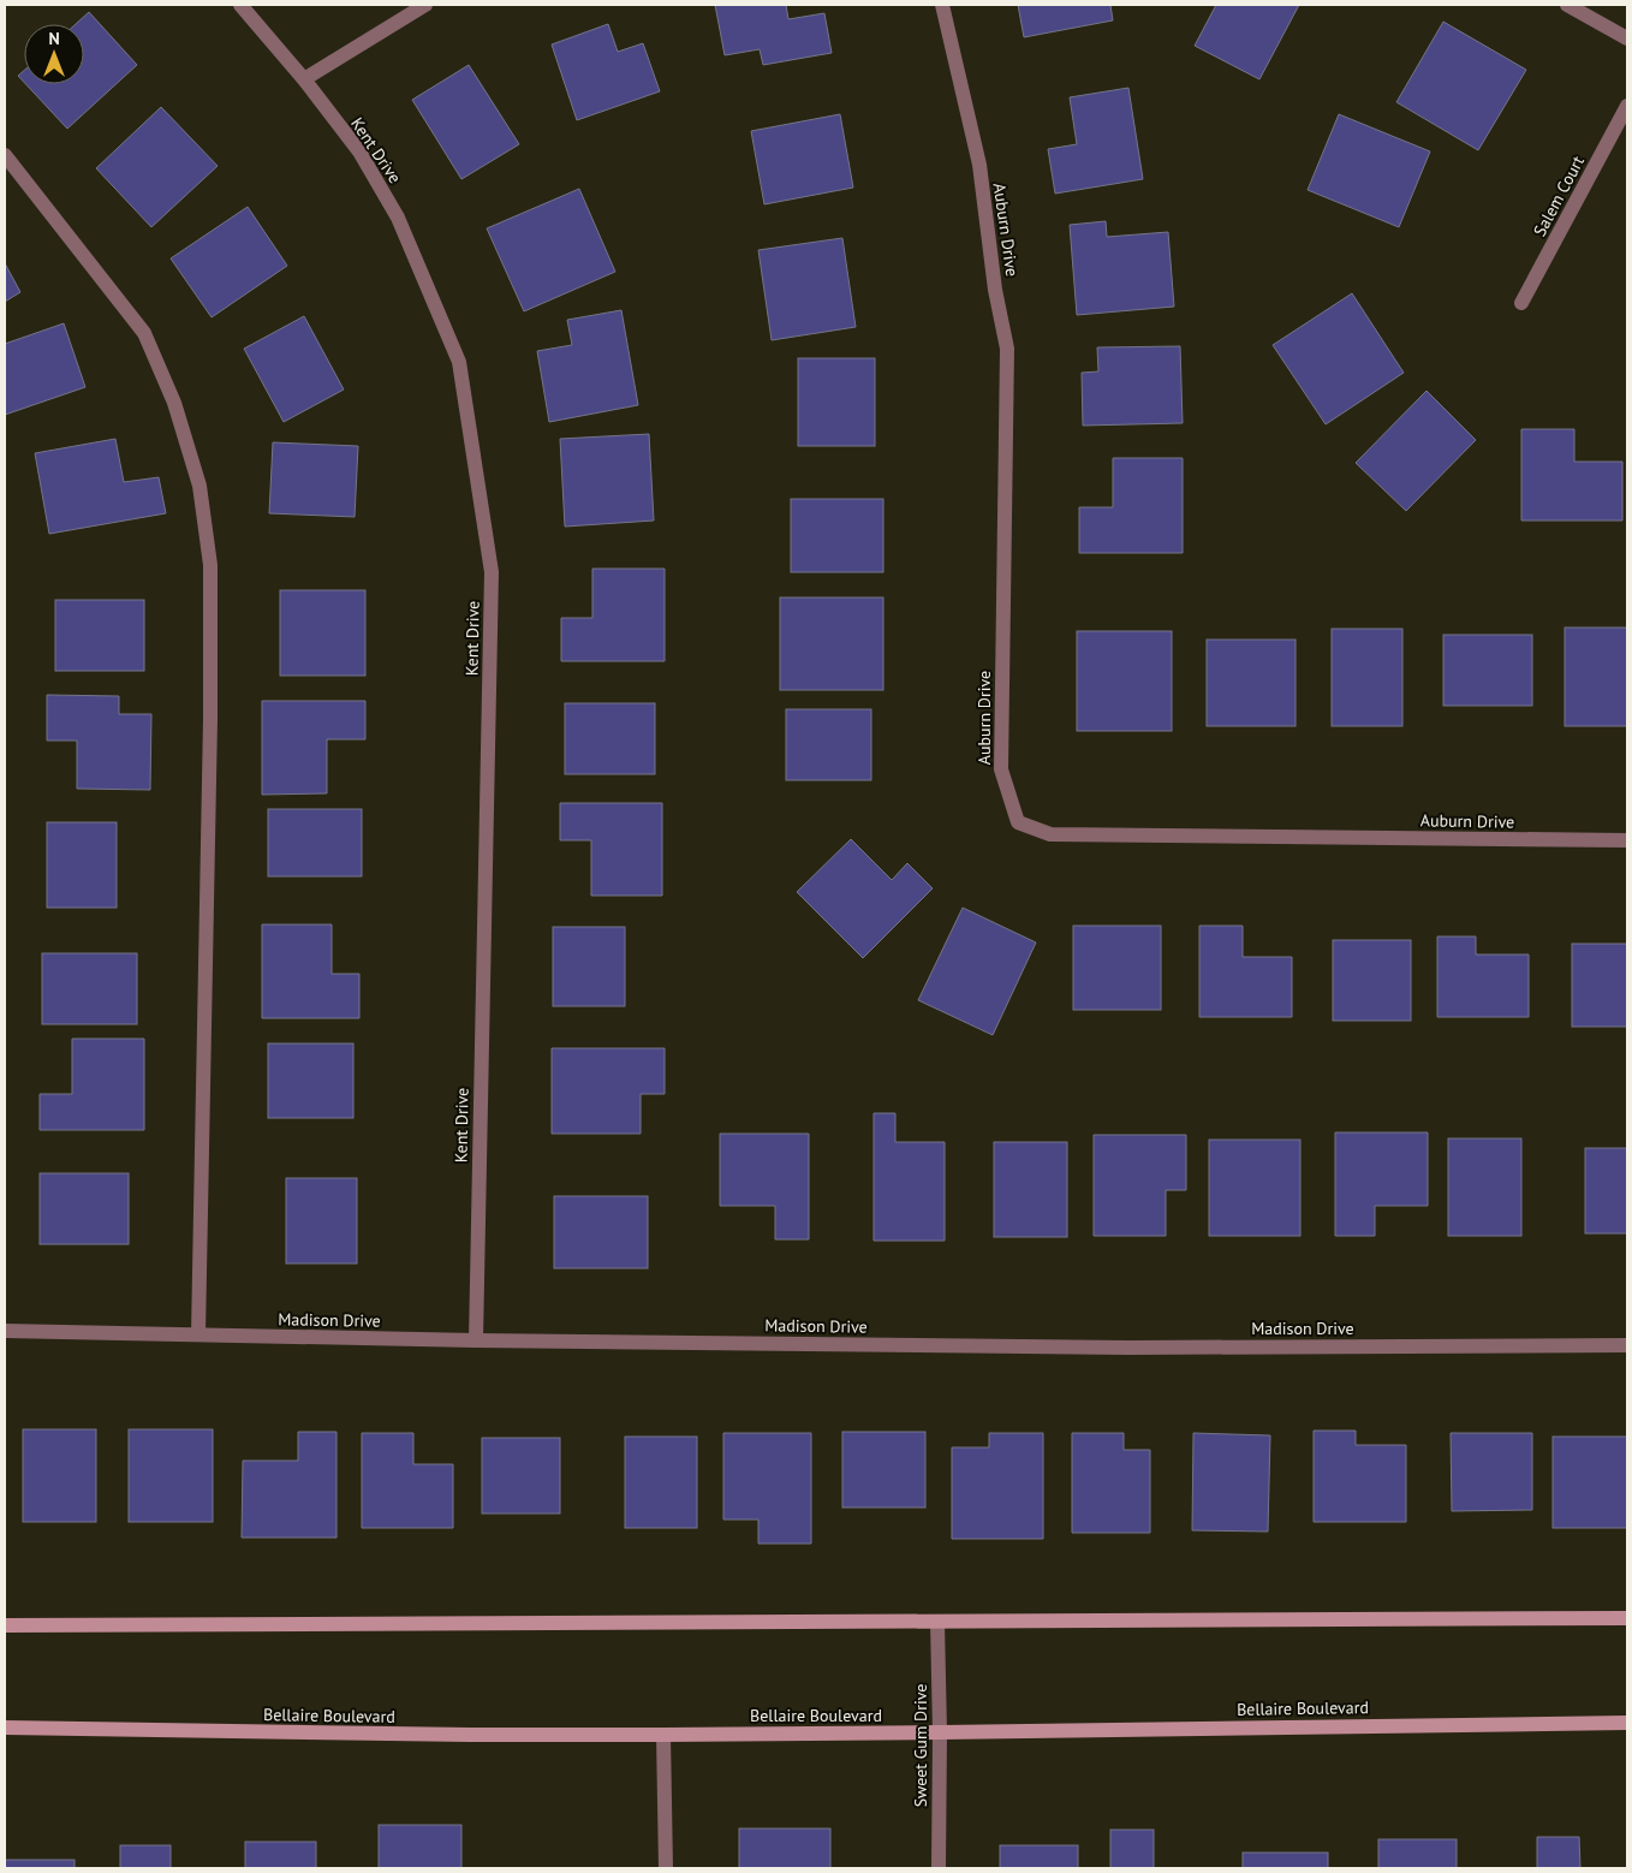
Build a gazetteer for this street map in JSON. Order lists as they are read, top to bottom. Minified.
{"streets":{"main road":["Bellaire Boulevard"],"street":["Kent Drive","Salem Court","Auburn Drive","Madison Drive","Sweet Gum Drive"]},"crossings":[["Kent Drive","Madison Drive"],["Bellaire Boulevard","Sweet Gum Drive"]],"north":"top"}
